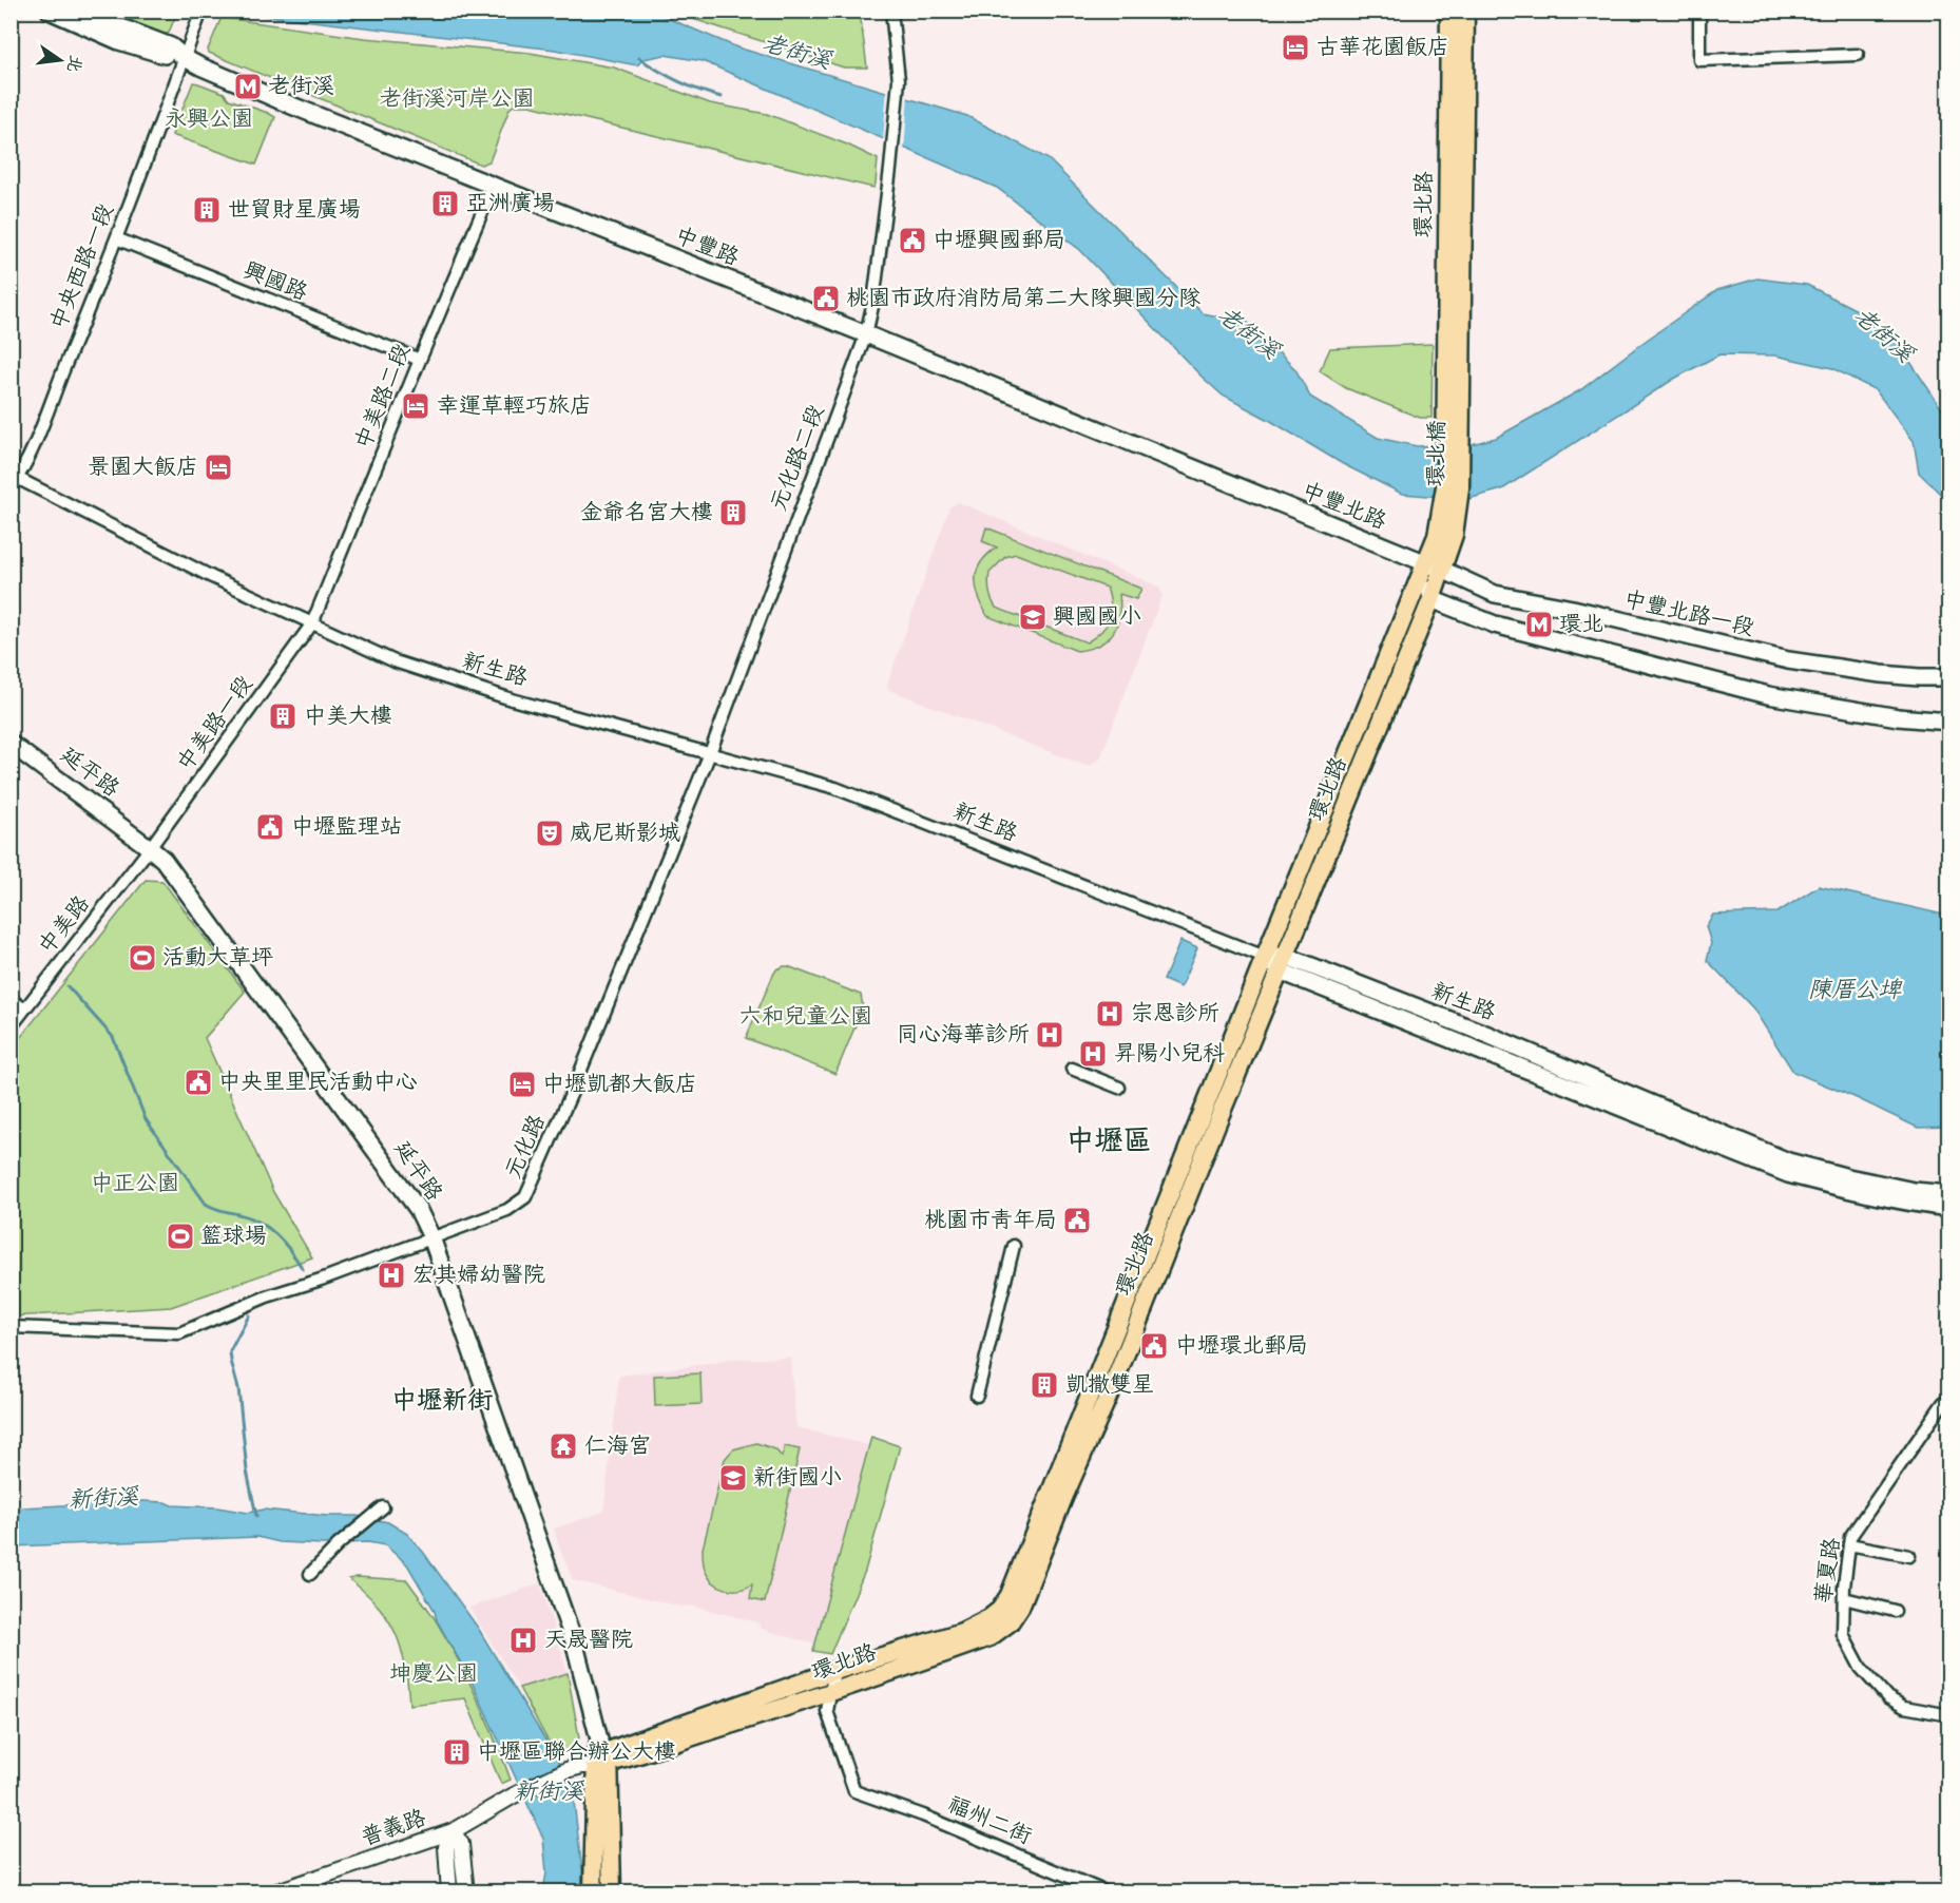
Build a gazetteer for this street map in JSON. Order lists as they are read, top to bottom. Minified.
{"streets":{"main road":["環北路","中豐路","環北橋","中豐北路","中豐北路一段","新生路","延平路"],"street":["中央西路一段","興國路","中美路二段","元化路二段","中美路一段","中美路","元化路","華夏路","福州二街","普義路"]},"crossings":[["環北路","環北橋"],["環北路","中豐北路"],["環北路","中豐北路一段"],["環北路","新生路"],["環北路","延平路"],["環北路","福州二街"],["環北路","普義路"],["中豐路","中央西路一段"],["中豐路","中美路二段"],["中豐路","元化路二段"],["中豐路","中豐北路"],["中央西路一段","興國路"],["中央西路一段","新生路"],["興國路","中美路二段"],["中美路二段","新生路"],["中美路二段","中美路一段"],["元化路二段","新生路"],["元化路二段","元化路"],["中豐北路","中豐北路一段"],["新生路","中美路一段"],["新生路","元化路"],["中美路一段","延平路"],["中美路一段","中美路"],["延平路","中美路"],["延平路","元化路"],["延平路","普義路"]],"districts":["中壢區","中壢新街"],"water":["老街溪","陳厝公埤","新街溪"],"parks":["老街溪河岸公園","永興公園","六和兒童公園","中正公園","坤慶公園"],"places":{"hotel":["古華花園飯店","幸運草輕巧旅店","景園大飯店","中壢凱都大飯店"],"metro station":["老街溪","環北"],"building":["亞洲廣場","世貿財星廣場","金爺名宮大樓","中美大樓","凱撒雙星","中壢區聯合辦公大樓"],"public building":["中壢興國郵局","桃園市政府消防局第二大隊興國分隊","中壢監理站","中央里里民活動中心","桃園市青年局","中壢環北郵局"],"school or university":["興國國小","新街國小"],"theatre":["威尼斯影城"],"sports":["活動大草坪","籃球場"],"hospital":["宗恩診所","同心海華診所","昇陽小兒科","宏其婦幼醫院","天晟醫院"],"temple":["仁海宮"]},"north":"right"}
